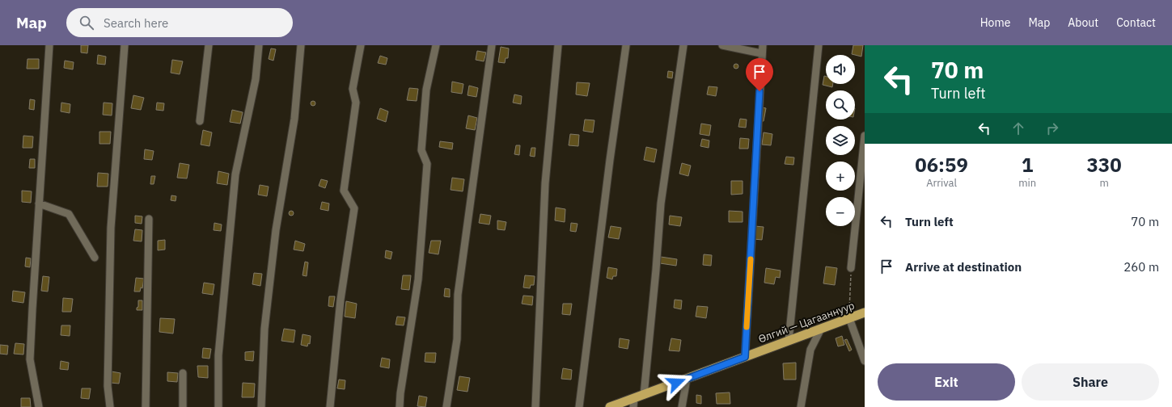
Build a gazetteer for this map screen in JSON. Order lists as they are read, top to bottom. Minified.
{"streets":{"highway":["Өлгий — Цагааннуур"]},"page":{"header":"Map","search":"Search here","nav":["Home","Map","About","Contact"],"turn":["70 m","Turn left"],"map_buttons":["+","−"],"eta":["06:59","Arrival","1","min","330","m"],"list":[{"name":"Turn left","value":"70 m"},{"name":"Arrive at destination","value":"260 m"}],"buttons":["Exit","Share"]}}
